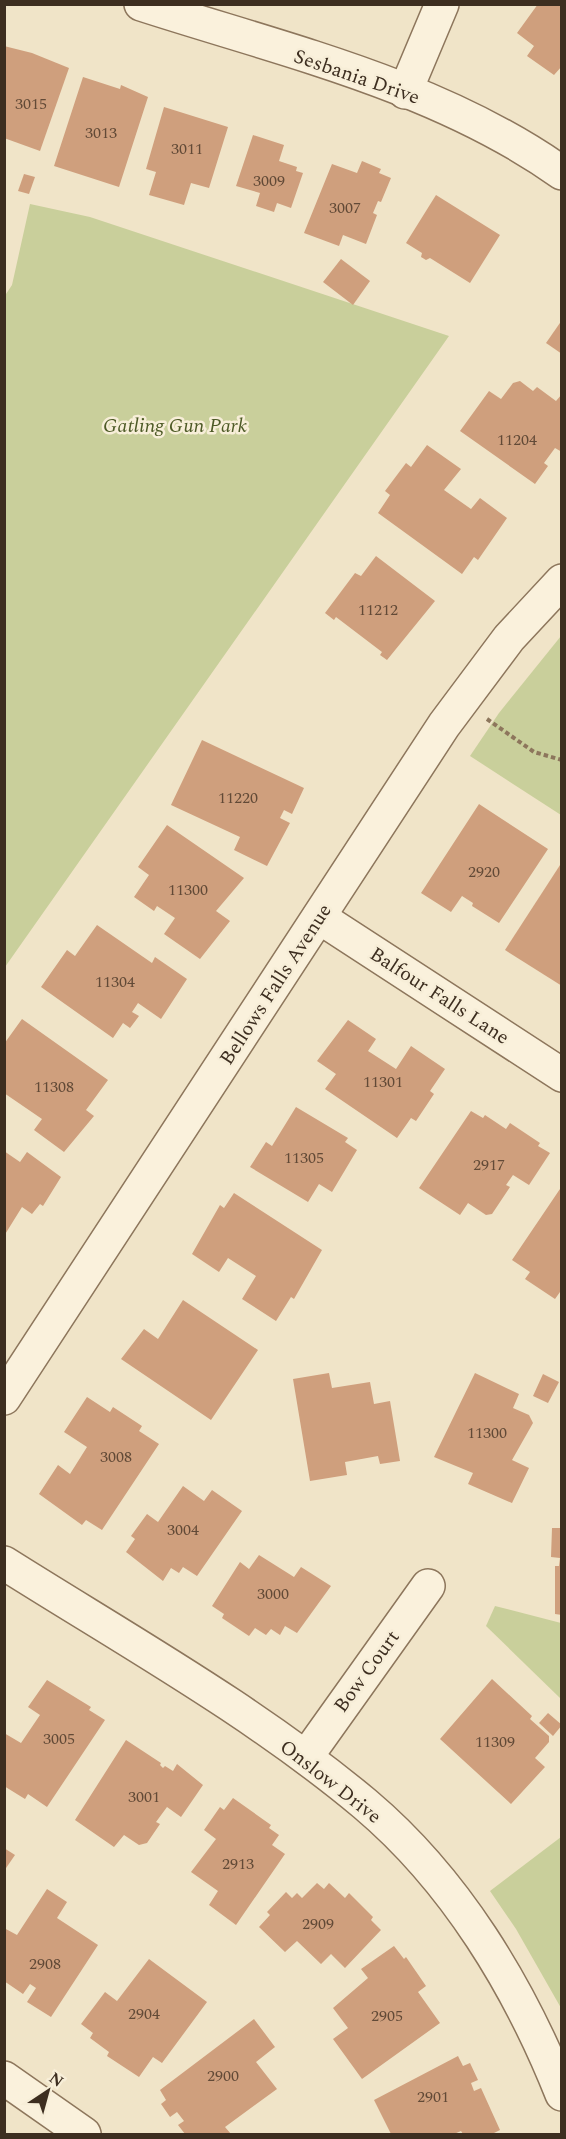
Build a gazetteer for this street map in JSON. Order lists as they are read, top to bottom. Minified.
{"streets":{"street":["Sesbania Drive","Bellows Falls Avenue","Balfour Falls Lane","Bow Court","Onslow Drive"]},"crossings":[["Bellows Falls Avenue","Balfour Falls Lane"],["Bow Court","Onslow Drive"]],"parks":["Gatling Gun Park"],"house_numbers":["3015","3013","3011","3009","3007","11204","11212","11220","2920","11300","11304","11301","11308","11305","2917","11300","3008","3004","3000","3005","11309","3001","2913","2909","2908","2904","2905","2900","2901"],"north":"top right"}
